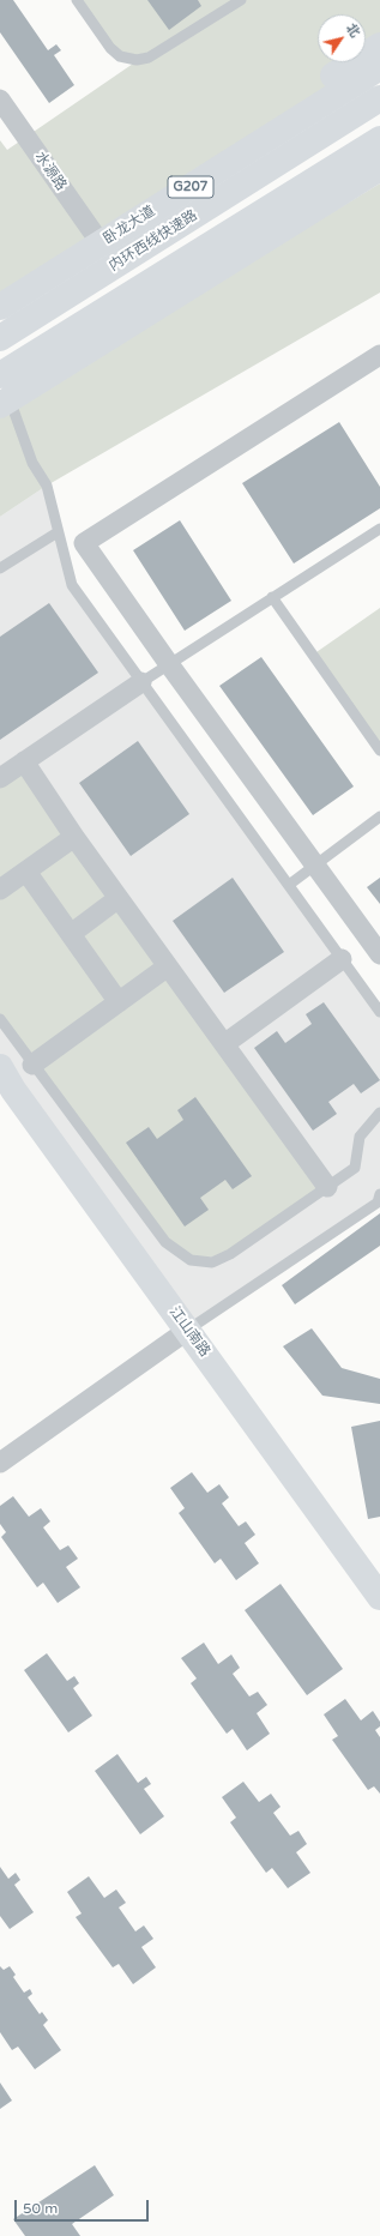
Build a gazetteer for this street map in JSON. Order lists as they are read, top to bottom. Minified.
{"streets":{"main road":["G207","卧龙大道","内环西线快速路","江山南路"],"street":["水源路"]},"crossings":[["水源路","卧龙大道"]],"scale_bar":"50 m","north":"top right"}
